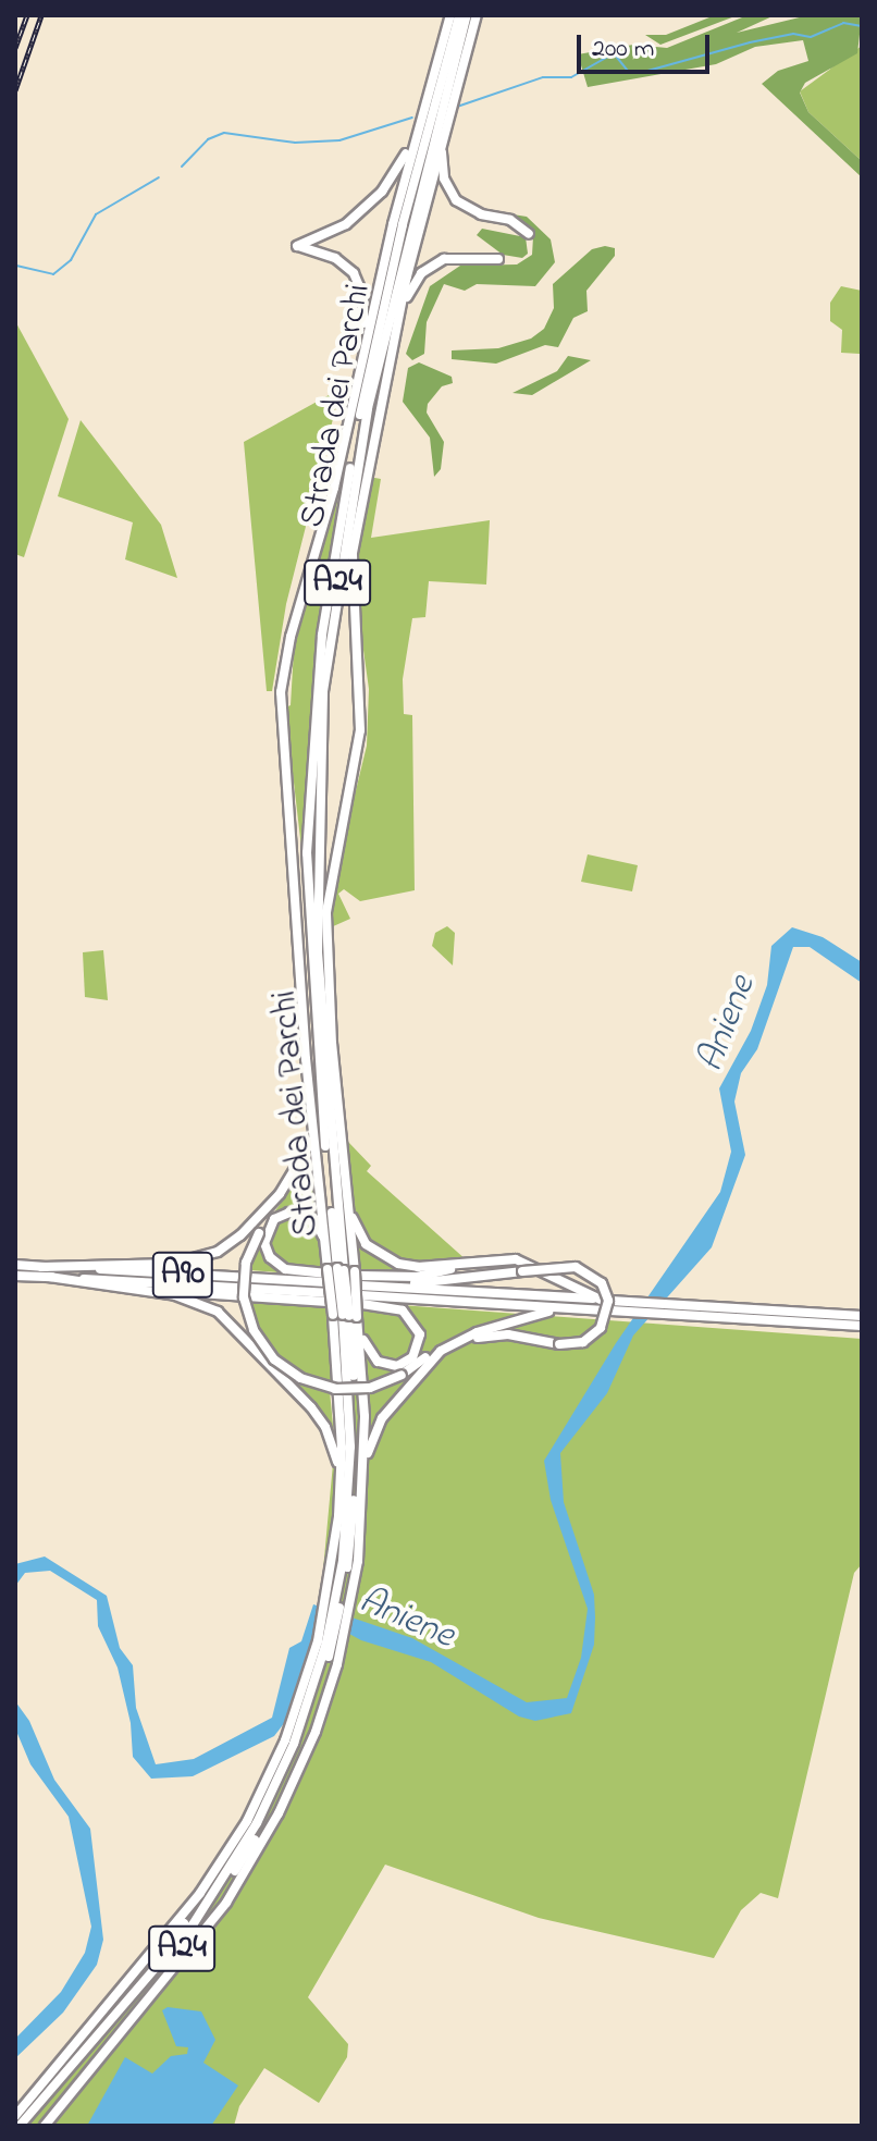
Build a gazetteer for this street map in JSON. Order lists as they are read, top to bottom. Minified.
{"streets":{"highway":["Strada dei Parchi","A24","A90"]},"crossings":[["Strada dei Parchi","A90"]],"water":["Aniene"],"scale_bar":"200 m"}
